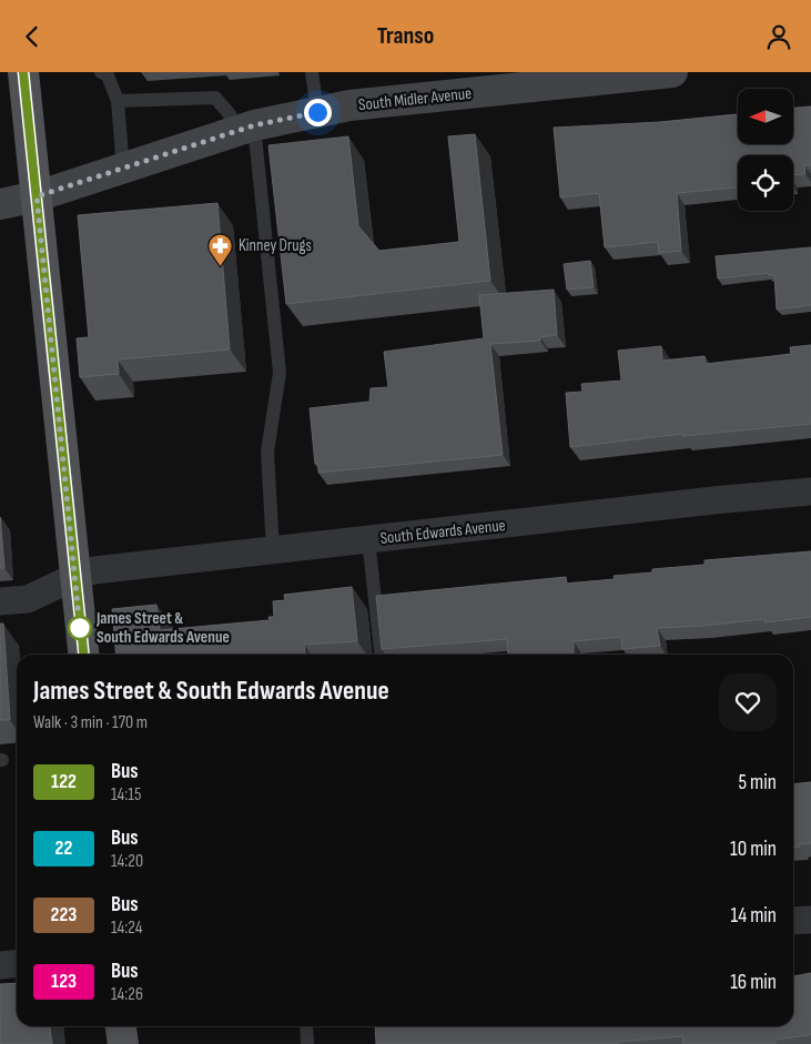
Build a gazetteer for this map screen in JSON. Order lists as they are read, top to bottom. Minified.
{"streets":{"main road":["South Midler Avenue"],"street":["South Edwards Avenue"]},"places":{"pharmacy":["Kinney Drugs"],"other":["James Street & South Edwards Avenue"]},"lines":["bus line 122"],"north":"left","page":{"header":"Transo","heading":["James Street & South Edwards Avenue","Walk · 3 min · 170 m"],"list":[{"mark":"122","name":"Bus","note":"14:15","value":"5 min"},{"mark":"22","name":"Bus","note":"14:20","value":"10 min"},{"mark":"223","name":"Bus","note":"14:24","value":"14 min"},{"mark":"123","name":"Bus","note":"14:26","value":"16 min"}]}}
